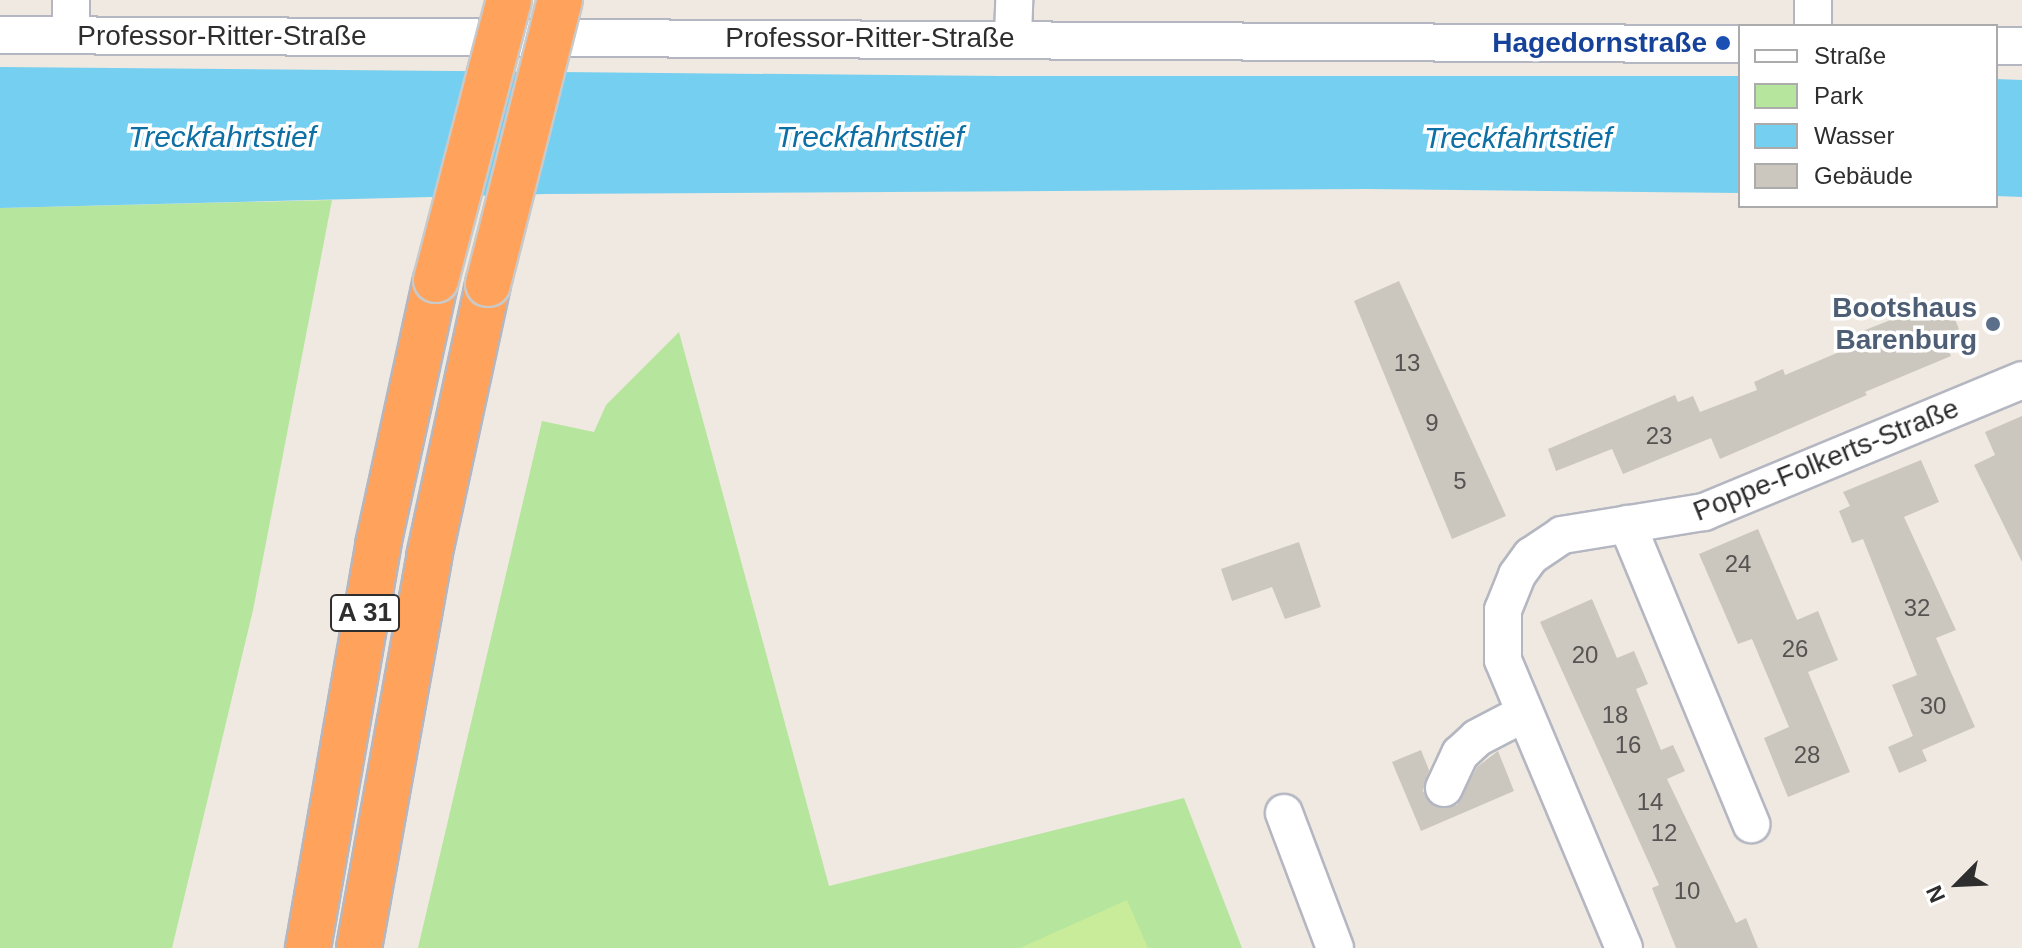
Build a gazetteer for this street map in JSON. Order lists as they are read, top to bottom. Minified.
{"streets":{"highway":["A 31"],"street":["Professor-Ritter-Straße","Poppe-Folkerts-Straße"]},"water":["Treckfahrtstief"],"places":["Hagedornstraße","Bootshaus Barenburg"],"house_numbers":["13","9","23","5","24","32","26","20","30","18","16","28","14","12","10"],"legend":["Straße","Park","Wasser","Gebäude"],"north":"bottom left"}
